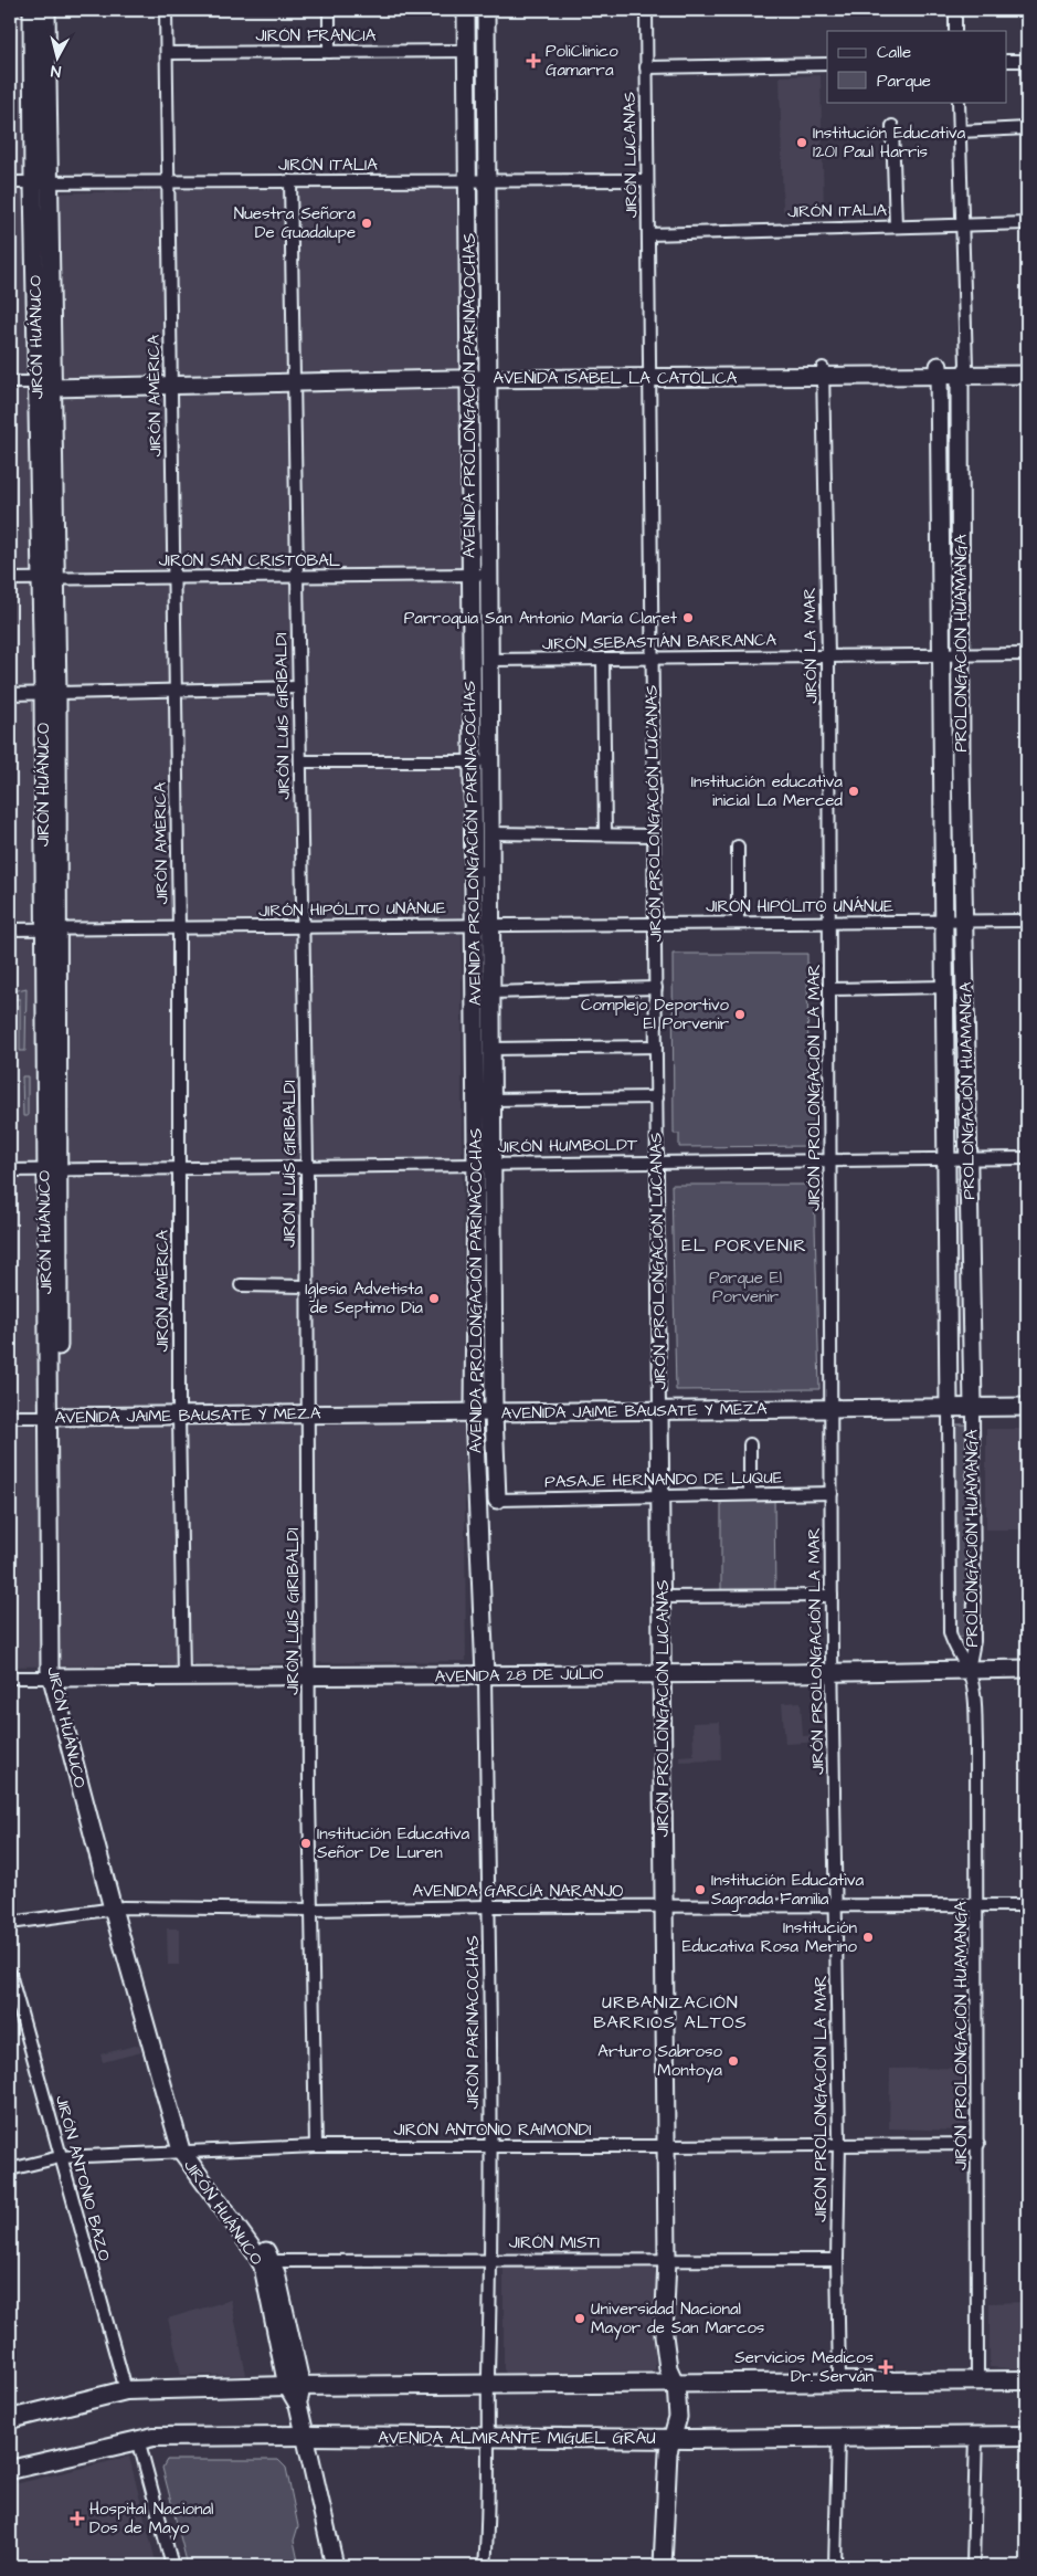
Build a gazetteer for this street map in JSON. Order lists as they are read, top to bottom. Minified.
{"streets":{"main road":["AVENIDA ALMIRANTE MIGUEL GRAU"],"street":["JIRÓN FRANCIA","JIRÓN LUCANAS","JIRÓN ITALIA","JIRÓN HUÁNUCO","AVENIDA ISABEL LA CATÓLICA","JIRÓN AMÈRICA","AVENIDA PROLONGACIÓN PARINACOCHAS","JIRÓN SAN CRISTÓBAL","JIRÓN SEBASTIÁN BARRANCA","PROLONGACIÓN HUAMANGA","JIRÓN LA MAR","JIRÓN LUÍS GIRIBALDI","JIRÓN PROLONGACIÓN LUCANAS","JIRÓN HIPÓLITO UNÁNUE","JIRÓN PROLONGACIÓN LA MAR","JIRÓN HUMBOLDT","AVENIDA JAIME BAUSATE Y MEZA","PASAJE HERNANDO DE LUQUE","AVENIDA 28 DE JULIO","AVENIDA GARCÍA NARANJO","JIRÓN PARINACOCHAS","JIRÓN PROLONGACIÓN HUAMANGA","JIRÓN ANTONIO RAIMONDI","JIRÓN ANTONIO BAZO","JIRÓN MISTI"]},"crossings":[["JIRÓN FRANCIA","JIRÓN AMÈRICA"],["JIRÓN FRANCIA","AVENIDA PROLONGACIÓN PARINACOCHAS"],["JIRÓN LUCANAS","JIRÓN ITALIA"],["JIRÓN LUCANAS","JIRÓN PROLONGACIÓN LUCANAS"],["JIRÓN ITALIA","JIRÓN HUÁNUCO"],["JIRÓN ITALIA","JIRÓN AMÈRICA"],["JIRÓN ITALIA","AVENIDA PROLONGACIÓN PARINACOCHAS"],["JIRÓN ITALIA","PROLONGACIÓN HUAMANGA"],["JIRÓN ITALIA","JIRÓN LUÍS GIRIBALDI"],["JIRÓN ITALIA","JIRÓN PROLONGACIÓN LUCANAS"],["JIRÓN HUÁNUCO","AVENIDA ISABEL LA CATÓLICA"],["JIRÓN HUÁNUCO","JIRÓN SAN CRISTÓBAL"],["JIRÓN HUÁNUCO","JIRÓN HIPÓLITO UNÁNUE"],["JIRÓN HUÁNUCO","JIRÓN HUMBOLDT"],["JIRÓN HUÁNUCO","AVENIDA JAIME BAUSATE Y MEZA"],["JIRÓN HUÁNUCO","AVENIDA 28 DE JULIO"],["JIRÓN HUÁNUCO","AVENIDA GARCÍA NARANJO"],["JIRÓN HUÁNUCO","JIRÓN ANTONIO RAIMONDI"],["JIRÓN HUÁNUCO","JIRÓN MISTI"],["JIRÓN HUÁNUCO","AVENIDA ALMIRANTE MIGUEL GRAU"],["AVENIDA ISABEL LA CATÓLICA","JIRÓN AMÈRICA"],["AVENIDA ISABEL LA CATÓLICA","AVENIDA PROLONGACIÓN PARINACOCHAS"],["AVENIDA ISABEL LA CATÓLICA","PROLONGACIÓN HUAMANGA"],["AVENIDA ISABEL LA CATÓLICA","JIRÓN LA MAR"],["AVENIDA ISABEL LA CATÓLICA","JIRÓN LUÍS GIRIBALDI"],["AVENIDA ISABEL LA CATÓLICA","JIRÓN PROLONGACIÓN LUCANAS"],["JIRÓN AMÈRICA","JIRÓN SAN CRISTÓBAL"],["JIRÓN AMÈRICA","JIRÓN HIPÓLITO UNÁNUE"],["JIRÓN AMÈRICA","JIRÓN HUMBOLDT"],["JIRÓN AMÈRICA","AVENIDA JAIME BAUSATE Y MEZA"],["JIRÓN AMÈRICA","AVENIDA 28 DE JULIO"],["AVENIDA PROLONGACIÓN PARINACOCHAS","JIRÓN SAN CRISTÓBAL"],["AVENIDA PROLONGACIÓN PARINACOCHAS","JIRÓN SEBASTIÁN BARRANCA"],["AVENIDA PROLONGACIÓN PARINACOCHAS","JIRÓN HIPÓLITO UNÁNUE"],["AVENIDA PROLONGACIÓN PARINACOCHAS","JIRÓN HUMBOLDT"],["AVENIDA PROLONGACIÓN PARINACOCHAS","AVENIDA JAIME BAUSATE Y MEZA"],["AVENIDA PROLONGACIÓN PARINACOCHAS","PASAJE HERNANDO DE LUQUE"],["AVENIDA PROLONGACIÓN PARINACOCHAS","AVENIDA 28 DE JULIO"],["AVENIDA PROLONGACIÓN PARINACOCHAS","JIRÓN PARINACOCHAS"],["JIRÓN SAN CRISTÓBAL","JIRÓN LUÍS GIRIBALDI"],["JIRÓN SEBASTIÁN BARRANCA","PROLONGACIÓN HUAMANGA"],["JIRÓN SEBASTIÁN BARRANCA","JIRÓN LA MAR"],["JIRÓN SEBASTIÁN BARRANCA","JIRÓN PROLONGACIÓN LUCANAS"],["PROLONGACIÓN HUAMANGA","JIRÓN HIPÓLITO UNÁNUE"],["PROLONGACIÓN HUAMANGA","JIRÓN HUMBOLDT"],["PROLONGACIÓN HUAMANGA","AVENIDA JAIME BAUSATE Y MEZA"],["PROLONGACIÓN HUAMANGA","AVENIDA 28 DE JULIO"],["PROLONGACIÓN HUAMANGA","JIRÓN PROLONGACIÓN HUAMANGA"],["JIRÓN LA MAR","JIRÓN HIPÓLITO UNÁNUE"],["JIRÓN LA MAR","JIRÓN PROLONGACIÓN LA MAR"],["JIRÓN LUÍS GIRIBALDI","JIRÓN HIPÓLITO UNÁNUE"],["JIRÓN LUÍS GIRIBALDI","JIRÓN HUMBOLDT"],["JIRÓN LUÍS GIRIBALDI","AVENIDA JAIME BAUSATE Y MEZA"],["JIRÓN LUÍS GIRIBALDI","AVENIDA 28 DE JULIO"],["JIRÓN LUÍS GIRIBALDI","AVENIDA GARCÍA NARANJO"],["JIRÓN LUÍS GIRIBALDI","JIRÓN ANTONIO RAIMONDI"],["JIRÓN PROLONGACIÓN LUCANAS","JIRÓN HIPÓLITO UNÁNUE"],["JIRÓN PROLONGACIÓN LUCANAS","JIRÓN HUMBOLDT"],["JIRÓN PROLONGACIÓN LUCANAS","AVENIDA JAIME BAUSATE Y MEZA"],["JIRÓN PROLONGACIÓN LUCANAS","PASAJE HERNANDO DE LUQUE"],["JIRÓN PROLONGACIÓN LUCANAS","AVENIDA 28 DE JULIO"],["JIRÓN PROLONGACIÓN LUCANAS","AVENIDA GARCÍA NARANJO"],["JIRÓN PROLONGACIÓN LUCANAS","JIRÓN ANTONIO RAIMONDI"],["JIRÓN PROLONGACIÓN LUCANAS","JIRÓN MISTI"],["JIRÓN PROLONGACIÓN LUCANAS","AVENIDA ALMIRANTE MIGUEL GRAU"],["JIRÓN HIPÓLITO UNÁNUE","JIRÓN PROLONGACIÓN LA MAR"],["JIRÓN PROLONGACIÓN LA MAR","JIRÓN HUMBOLDT"],["JIRÓN PROLONGACIÓN LA MAR","AVENIDA JAIME BAUSATE Y MEZA"],["JIRÓN PROLONGACIÓN LA MAR","PASAJE HERNANDO DE LUQUE"],["JIRÓN PROLONGACIÓN LA MAR","AVENIDA 28 DE JULIO"],["JIRÓN PROLONGACIÓN LA MAR","AVENIDA GARCÍA NARANJO"],["JIRÓN PROLONGACIÓN LA MAR","JIRÓN ANTONIO RAIMONDI"],["JIRÓN PROLONGACIÓN LA MAR","JIRÓN MISTI"],["AVENIDA 28 DE JULIO","JIRÓN PARINACOCHAS"],["AVENIDA 28 DE JULIO","JIRÓN PROLONGACIÓN HUAMANGA"],["AVENIDA GARCÍA NARANJO","JIRÓN PARINACOCHAS"],["AVENIDA GARCÍA NARANJO","JIRÓN PROLONGACIÓN HUAMANGA"],["JIRÓN PARINACOCHAS","JIRÓN ANTONIO RAIMONDI"],["JIRÓN PARINACOCHAS","JIRÓN MISTI"],["JIRÓN PARINACOCHAS","AVENIDA ALMIRANTE MIGUEL GRAU"],["JIRÓN PROLONGACIÓN HUAMANGA","JIRÓN ANTONIO RAIMONDI"],["JIRÓN ANTONIO RAIMONDI","JIRÓN ANTONIO BAZO"]],"districts":["EL PORVENIR","URBANIZACIÓN BARRIOS ALTOS"],"parks":["Parque El Porvenir"],"places":{"health":["PoliClinico Gamarra","Servicios Medicos Dr. Serván","Hospital Nacional Dos de Mayo"],"other":["Institución Educativa 1201 Paul Harris","Nuestra Señora De Guadalupe","Parroquia San Antonio María Claret","Institución educativa inicial La Merced","Complejo Deportivo El Porvenir","Iglesia Advetista de Septimo Dia","Institución Educativa Señor De Luren","Institución Educativa Sagrada Familia","Institución Educativa Rosa Merino","Arturo Sabroso Montoya","Universidad Nacional Mayor de San Marcos"]},"legend":["Calle","Parque"],"north":"bottom"}
